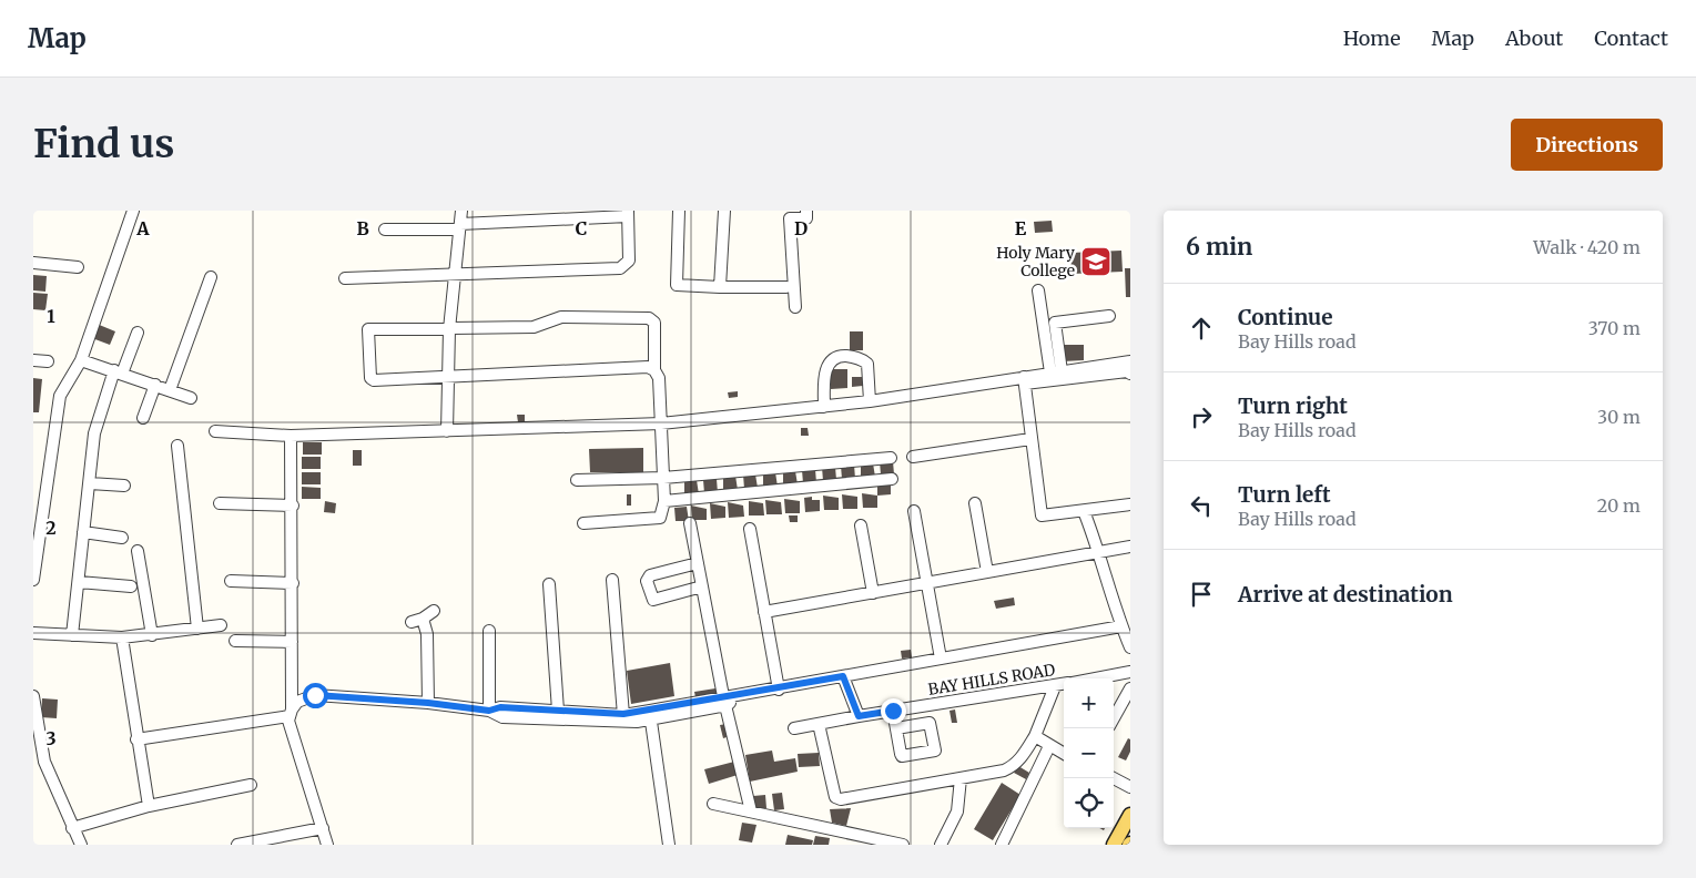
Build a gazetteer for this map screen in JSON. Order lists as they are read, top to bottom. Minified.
{"streets":{"street":["BAY HILLS ROAD"]},"places":{"school or university":["Holy Mary College"]},"page":{"header":"Map","nav":["Home","Map","About","Contact"],"buttons":"Directions","title":"Find us","heading":["6 min","Walk · 420 m"],"list":[["Continue","Bay Hills road","370 m"],["Turn right","Bay Hills road","30 m"],["Turn left","Bay Hills road","20 m"],"Arrive at destination"],"map_buttons":["+","−"]},"grid":{"columns":["A","B","C","D","E"],"rows":["1","2","3"]}}
